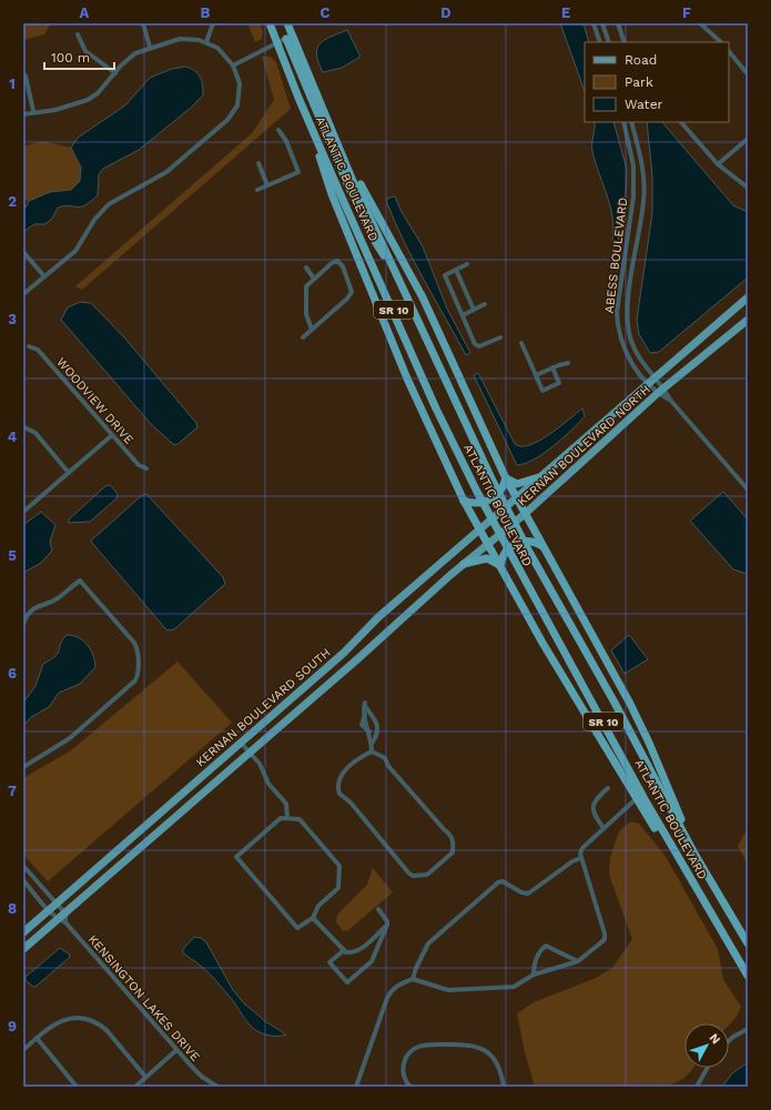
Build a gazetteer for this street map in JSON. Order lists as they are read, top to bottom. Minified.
{"streets":{"highway":["ATLANTIC BOULEVARD","SR 10"],"main road":["KERNAN BOULEVARD NORTH","KERNAN BOULEVARD SOUTH"],"street":["ABESS BOULEVARD","WOODVIEW DRIVE","KENSINGTON LAKES DRIVE"]},"crossings":[["ABESS BOULEVARD","KERNAN BOULEVARD NORTH"],["KERNAN BOULEVARD NORTH","KERNAN BOULEVARD SOUTH"],["KERNAN BOULEVARD SOUTH","KENSINGTON LAKES DRIVE"]],"legend":["Road","Park","Water"],"scale_bar":"100 m","north":"top right","grid":{"columns":["A","B","C","D","E","F"],"rows":["1","2","3","4","5","6","7","8","9"]}}
